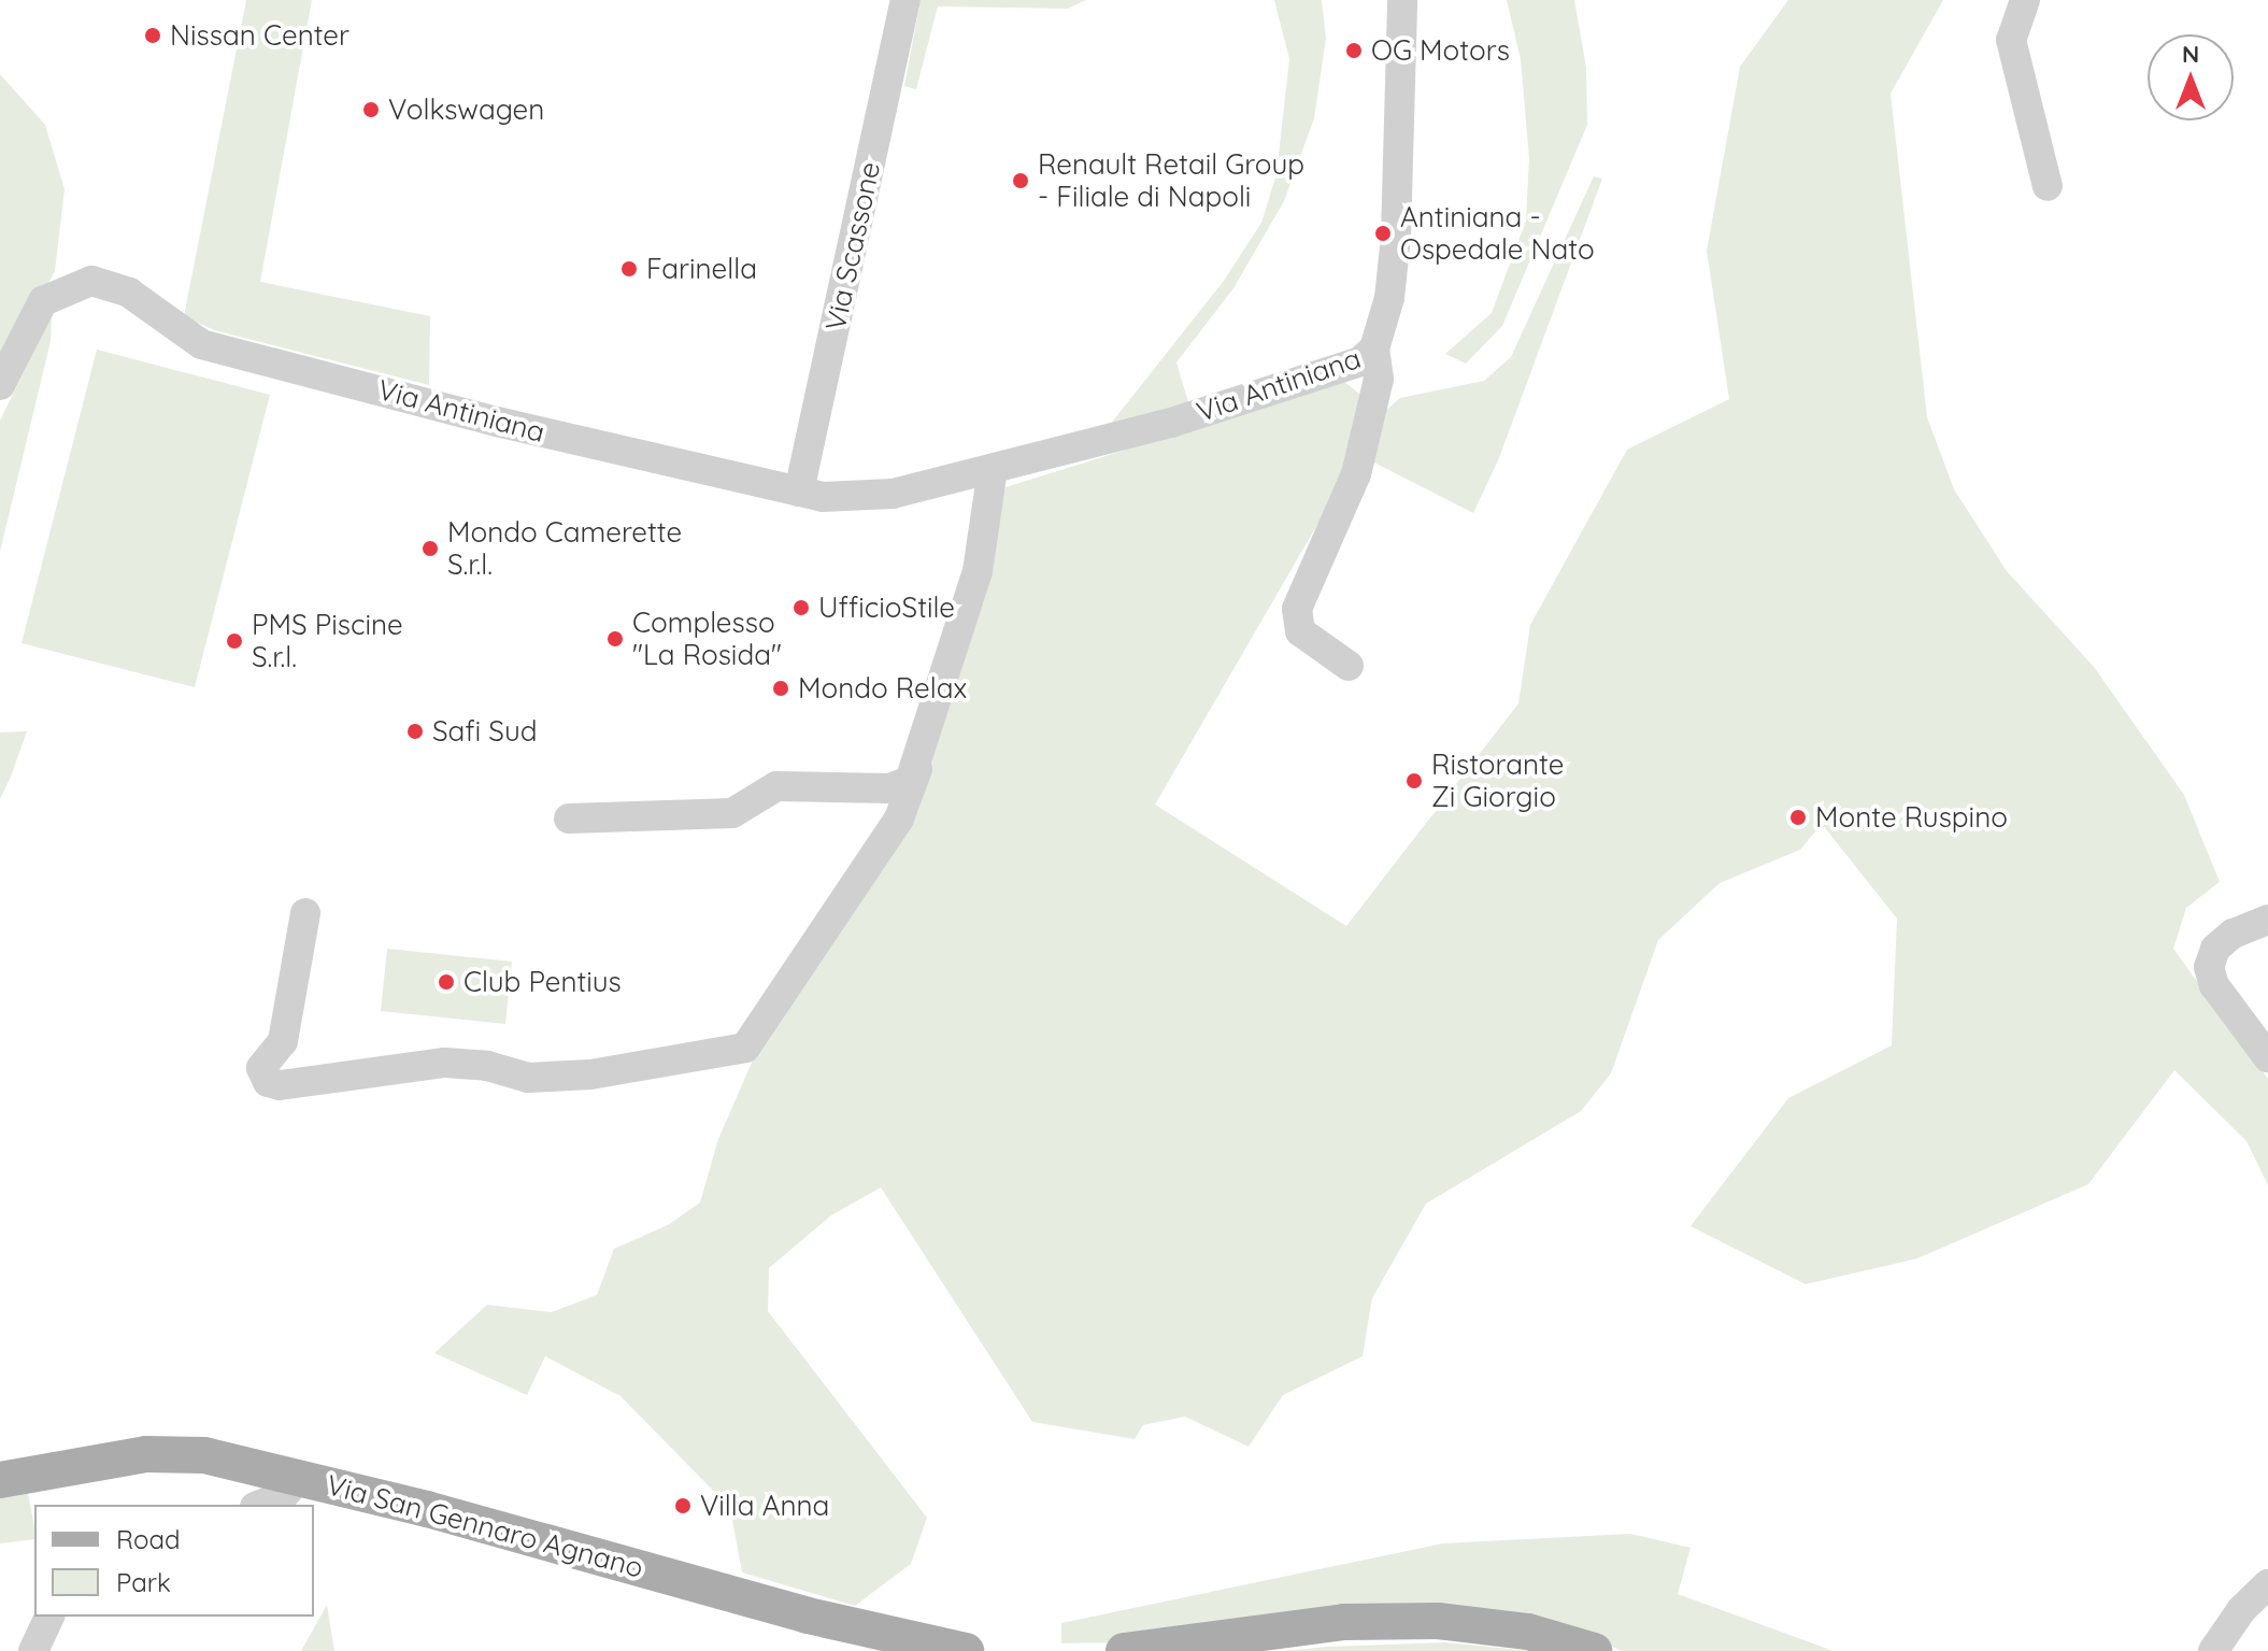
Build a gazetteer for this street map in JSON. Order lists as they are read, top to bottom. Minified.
{"streets":{"main road":["Via San Gennaro Agnano"],"street":["Via Scassone","Via Antiniana"]},"crossings":[["Via Scassone","Via Antiniana"]],"places":["Nissan Center","OG Motors","Volkswagen","Renault Retail Group - Filiale di Napoli","Antiniana - Ospedale Nato","Farinella","Mondo Camerette S.r.l.","UfficioStile","Complesso \"La Rosida\"","PMS Piscine S.r.l.","Mondo Relax","Safi Sud","Ristorante Zi Giorgio","Monte Ruspino","Club Pentius","Villa Anna"],"legend":["Road","Park"],"north":"top"}
